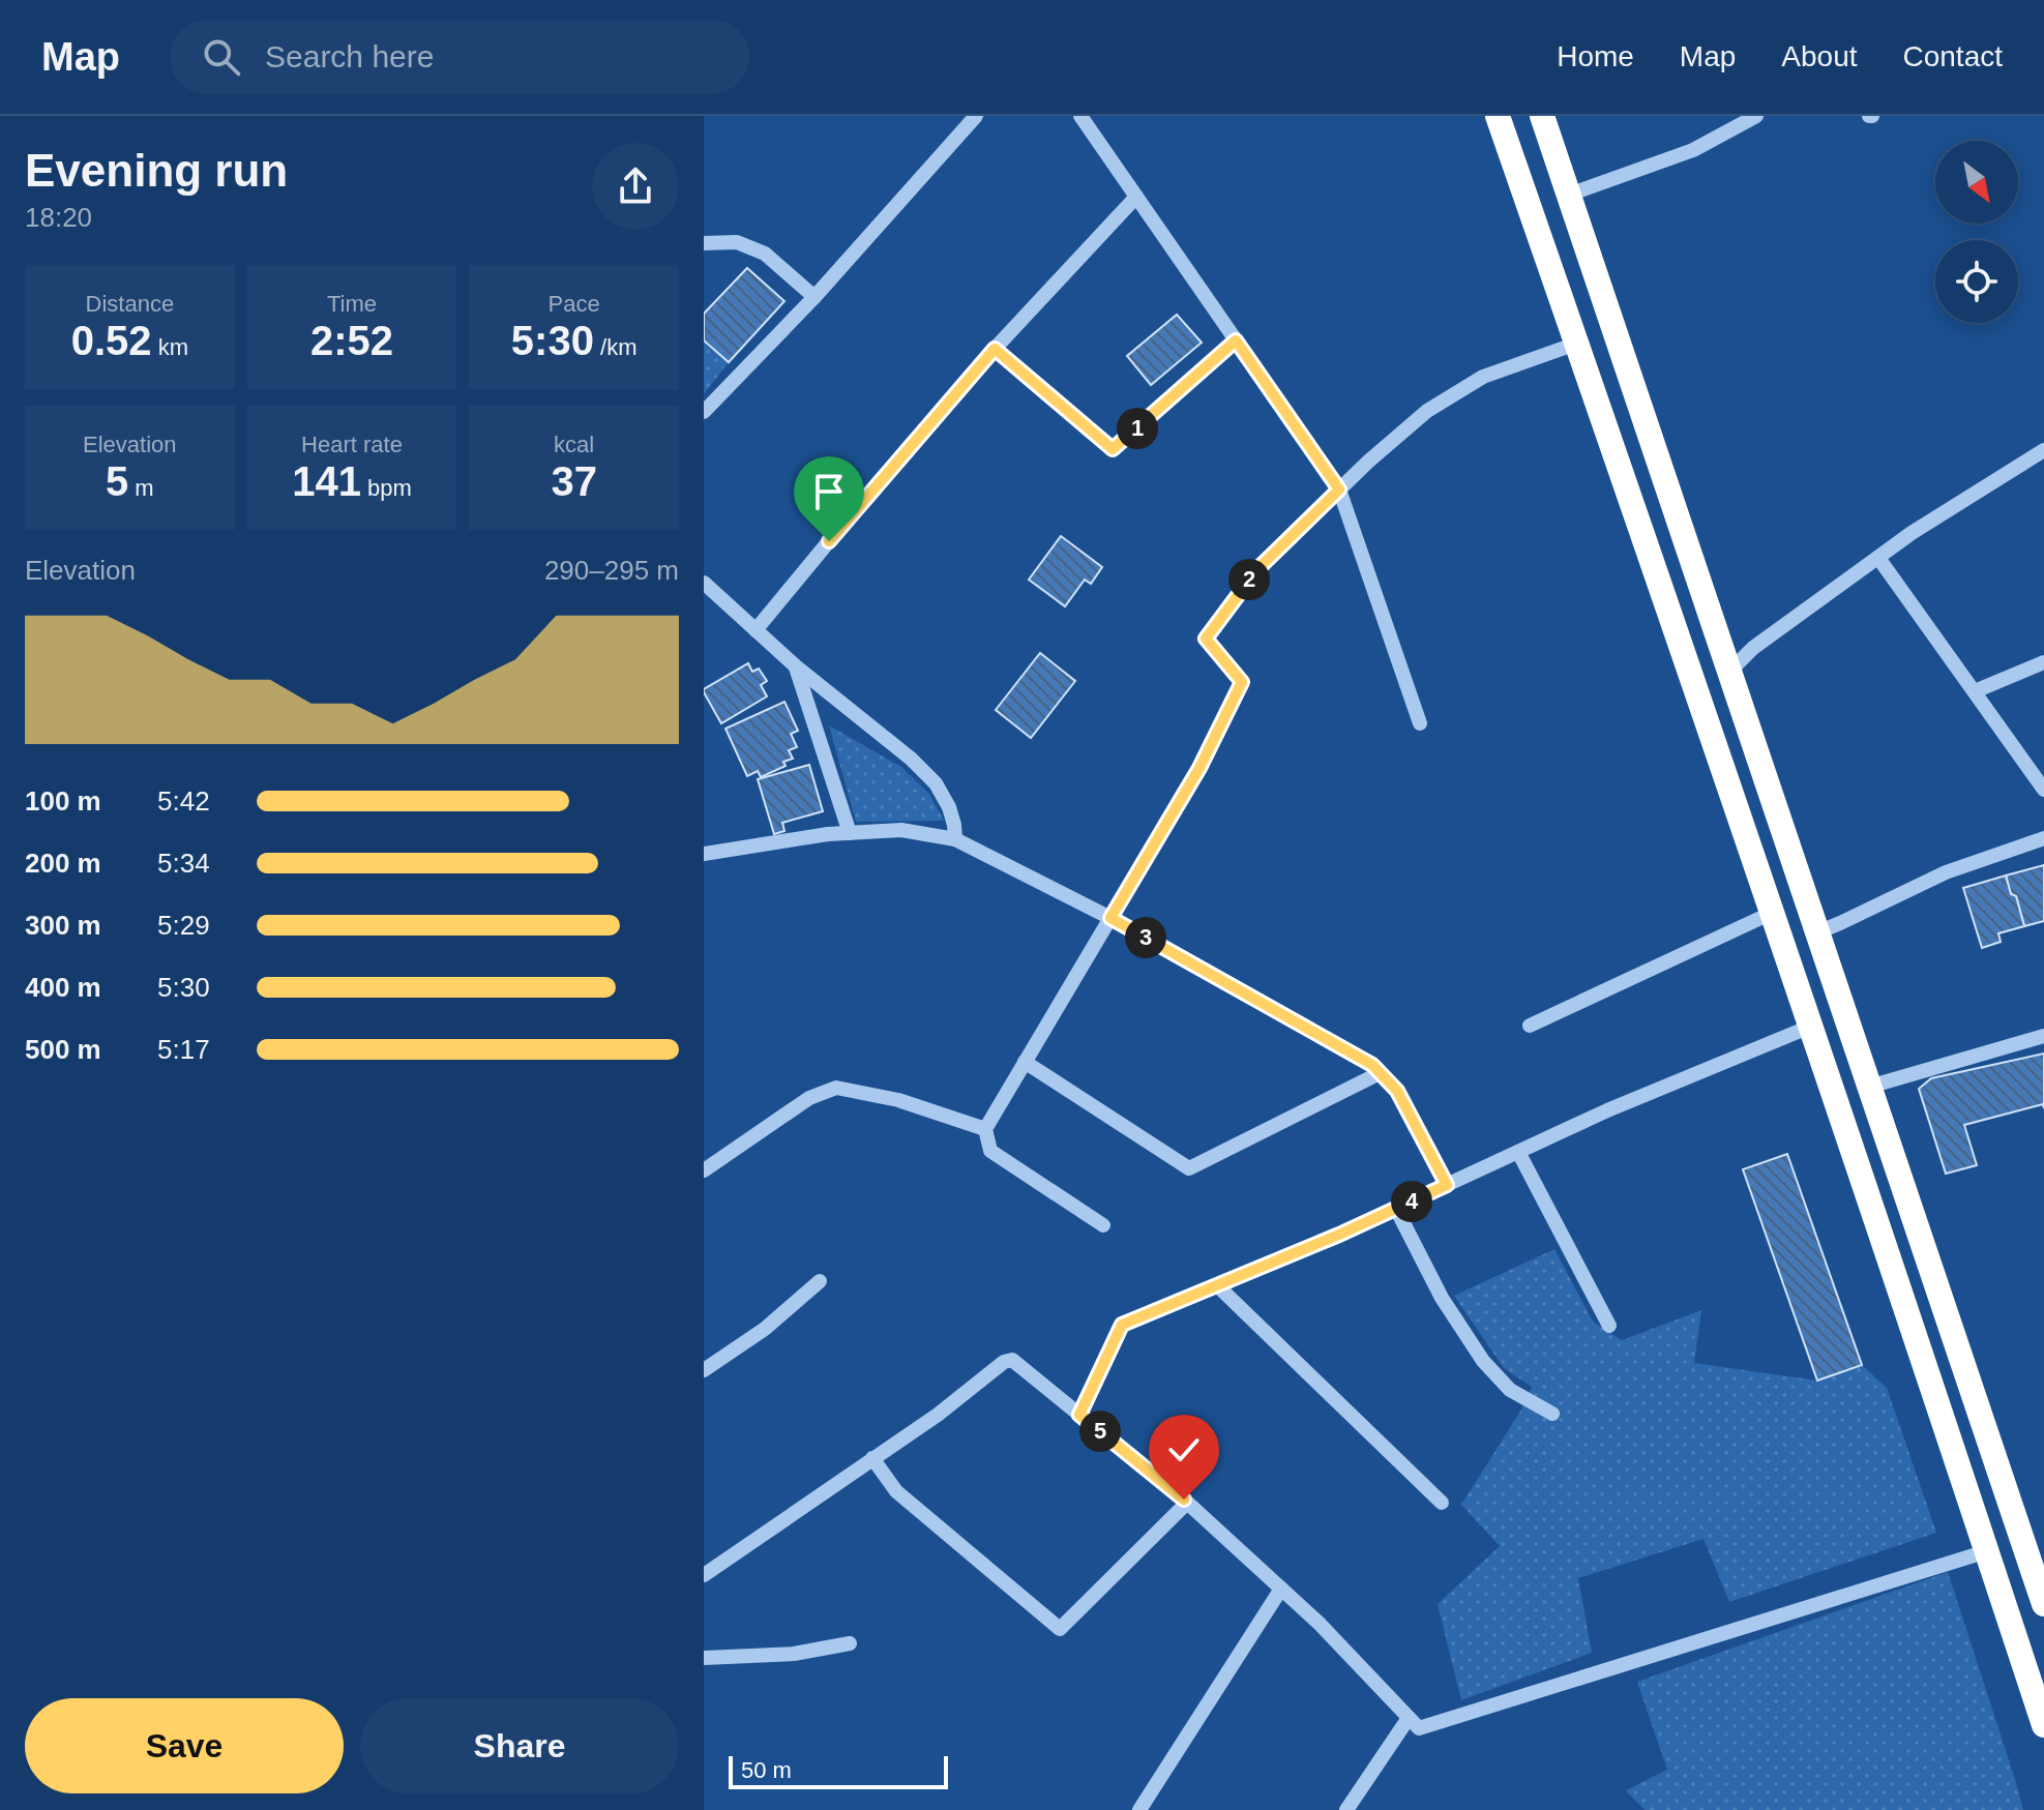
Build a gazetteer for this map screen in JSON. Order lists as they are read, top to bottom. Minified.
{"scale_bar":"50 m","north":"bottom right","page":{"header":"Map","search":"Search here","nav":["Home","Map","About","Contact"],"heading":["Evening run","18:20"],"stats":[["Distance","0.52 km"],["Time","2:52"],["Pace","5:30 /km"],["Elevation","5 m"],["Heart rate","141 bpm"],["kcal","37"]],"pins":["1","2","3","4","5"],"chart":["Elevation","290–295 m"],"list":[{"name":"100 m","note":"5:42"},{"name":"200 m","note":"5:34"},{"name":"300 m","note":"5:29"},{"name":"400 m","note":"5:30"},{"name":"500 m","note":"5:17"}],"buttons":["Save","Share"],"scale":"50 m"}}
